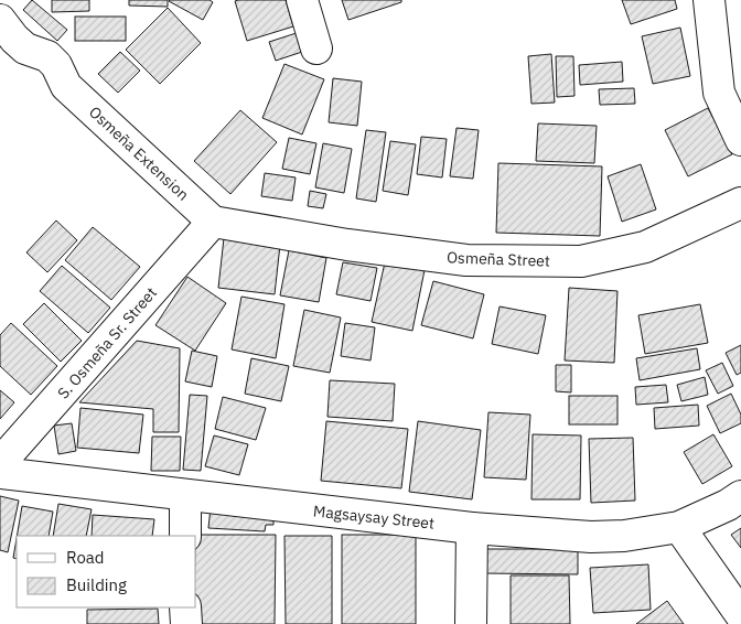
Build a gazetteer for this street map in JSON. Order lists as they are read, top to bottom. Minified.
{"streets":{"street":["Osmeña Extension","Osmeña Street","S. Osmeña Sr. Street","Magsaysay Street"]},"crossings":[["Osmeña Extension","Osmeña Street"],["Osmeña Extension","S. Osmeña Sr. Street"],["Osmeña Street","S. Osmeña Sr. Street"]],"legend":["Road","Building"]}
